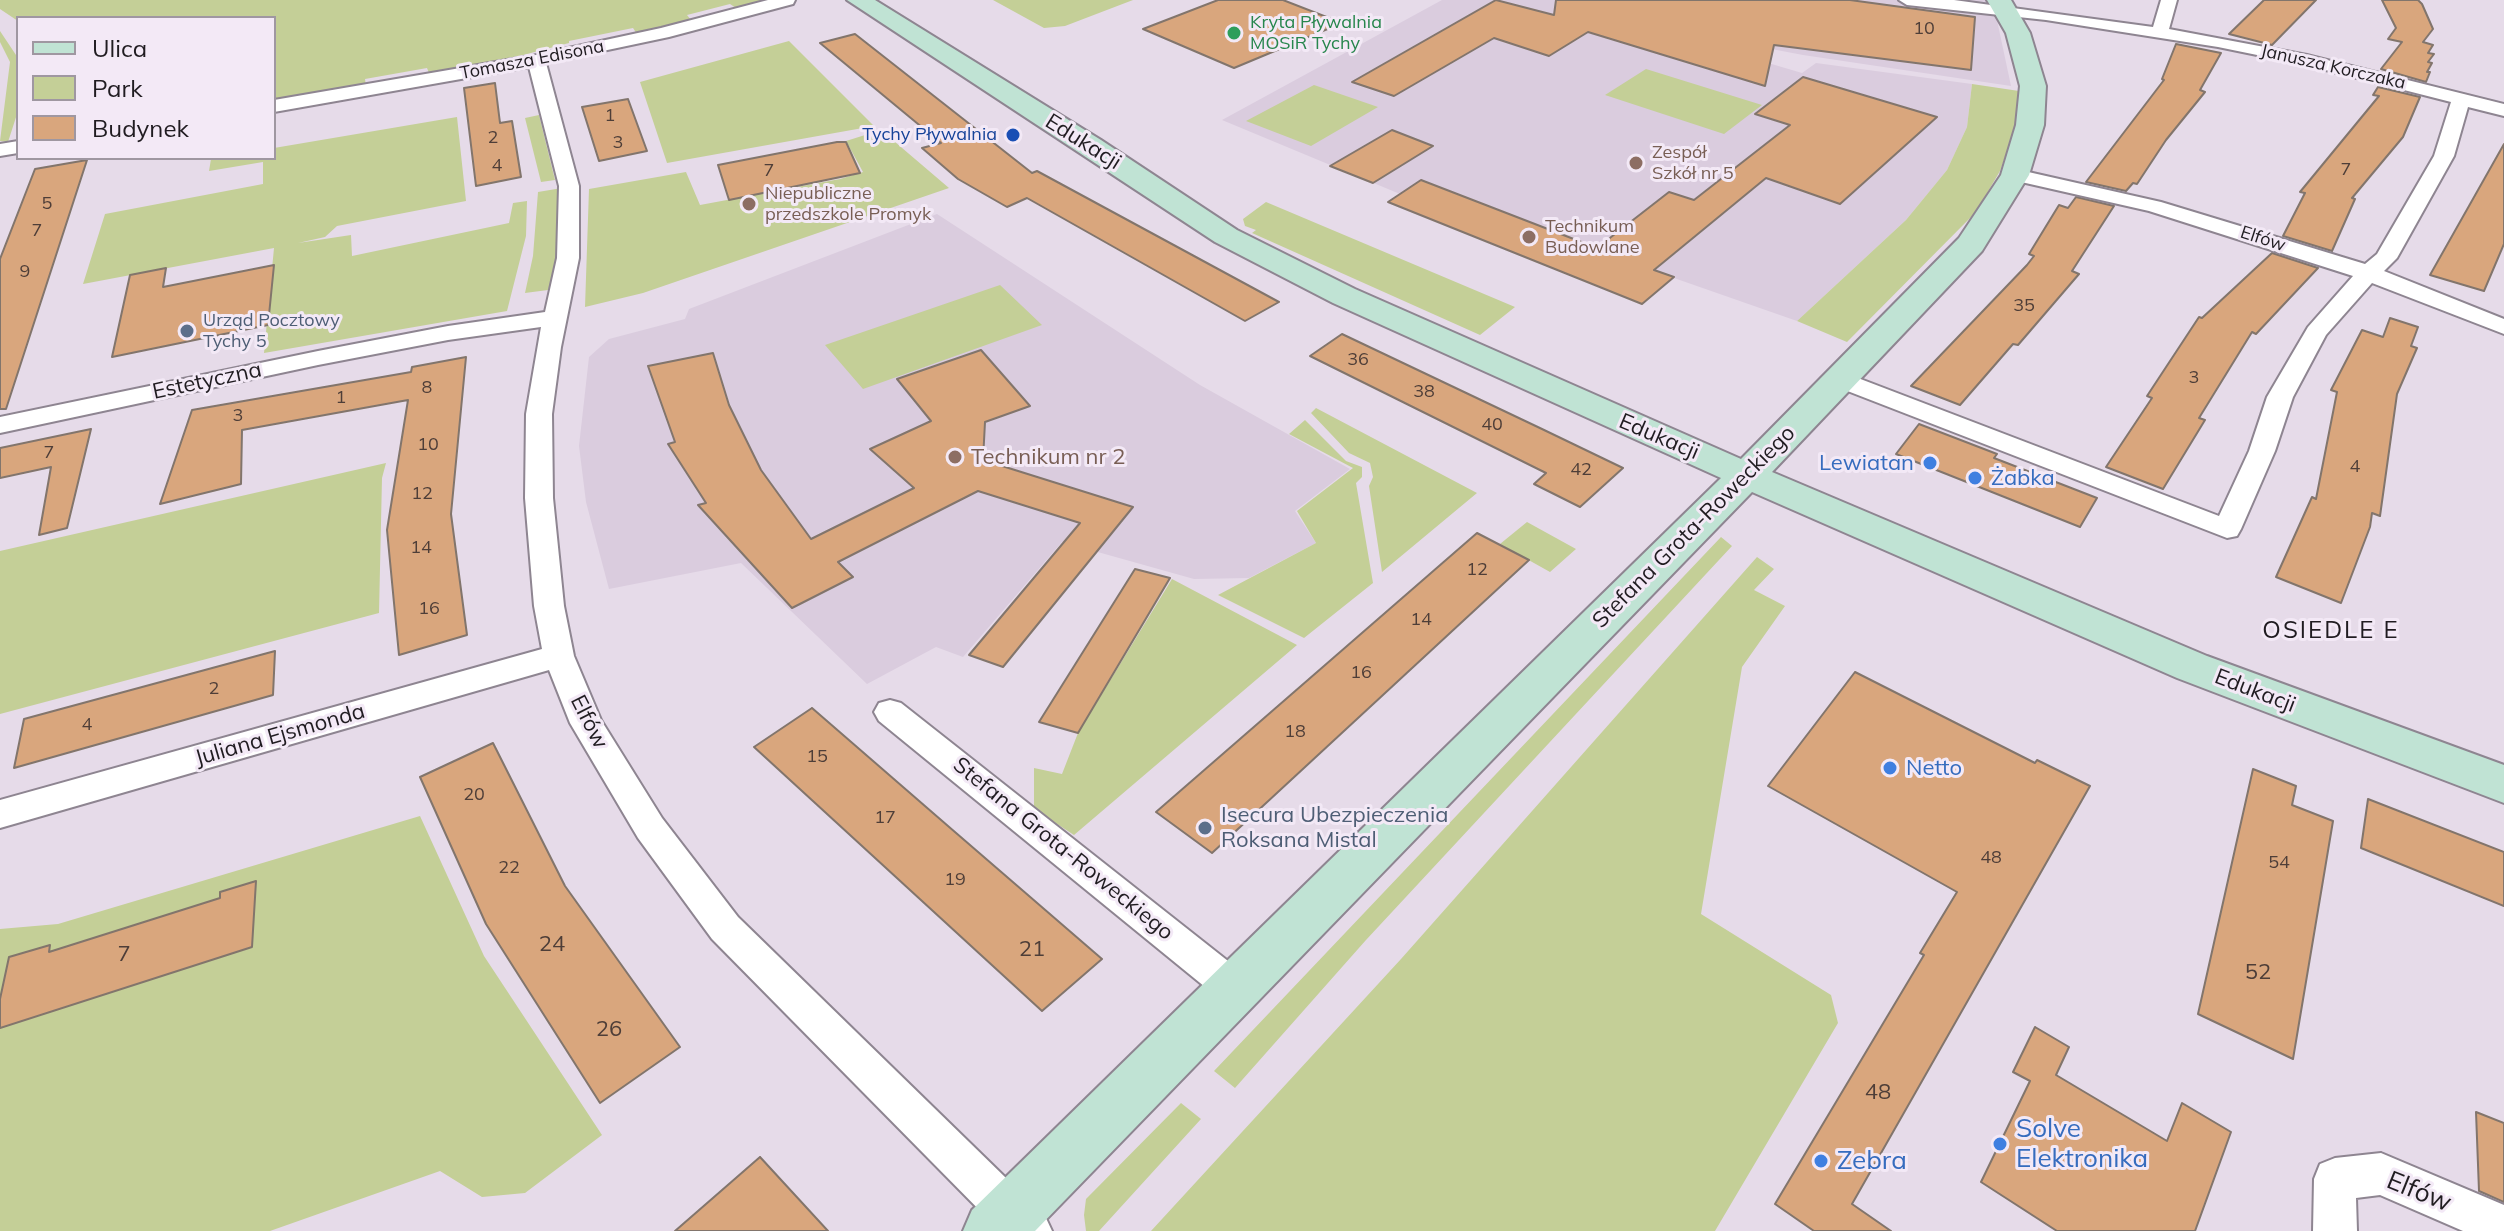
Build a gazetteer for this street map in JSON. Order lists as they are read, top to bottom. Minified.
{"streets":{"street":["Tomasza Edisona","Janusza Korczaka","Edukacji","Elfów","Estetyczna","Stefana Grota-Roweckiego","Juliana Ejsmonda"]},"crossings":[["Tomasza Edisona","Elfów"],["Janusza Korczaka","Stefana Grota-Roweckiego"],["Edukacji","Stefana Grota-Roweckiego"],["Elfów","Estetyczna"],["Elfów","Stefana Grota-Roweckiego"],["Elfów","Juliana Ejsmonda"]],"districts":["OSIEDLE E"],"places":["Kryta Pływalnia MOSiR Tychy","Tychy Pływalnia","Zespół Szkół nr 5","Niepubliczne przedszkole Promyk","Technikum Budowlane","Urząd Pocztowy Tychy 5","Technikum nr 2","Lewiatan","Żabka","Netto","Isecura Ubezpieczenia Roksana Mistal","Solve Elektronika","Zebra"],"house_numbers":["10","1","2","3","4","7","7","5","7","9","35","36","3","8","38","1","3","40","10","7","4","42","12","14","12","16","14","16","2","4","18","15","20","17","48","54","22","19","24","21","7","52","26","48"],"legend":["Ulica","Park","Budynek"]}
